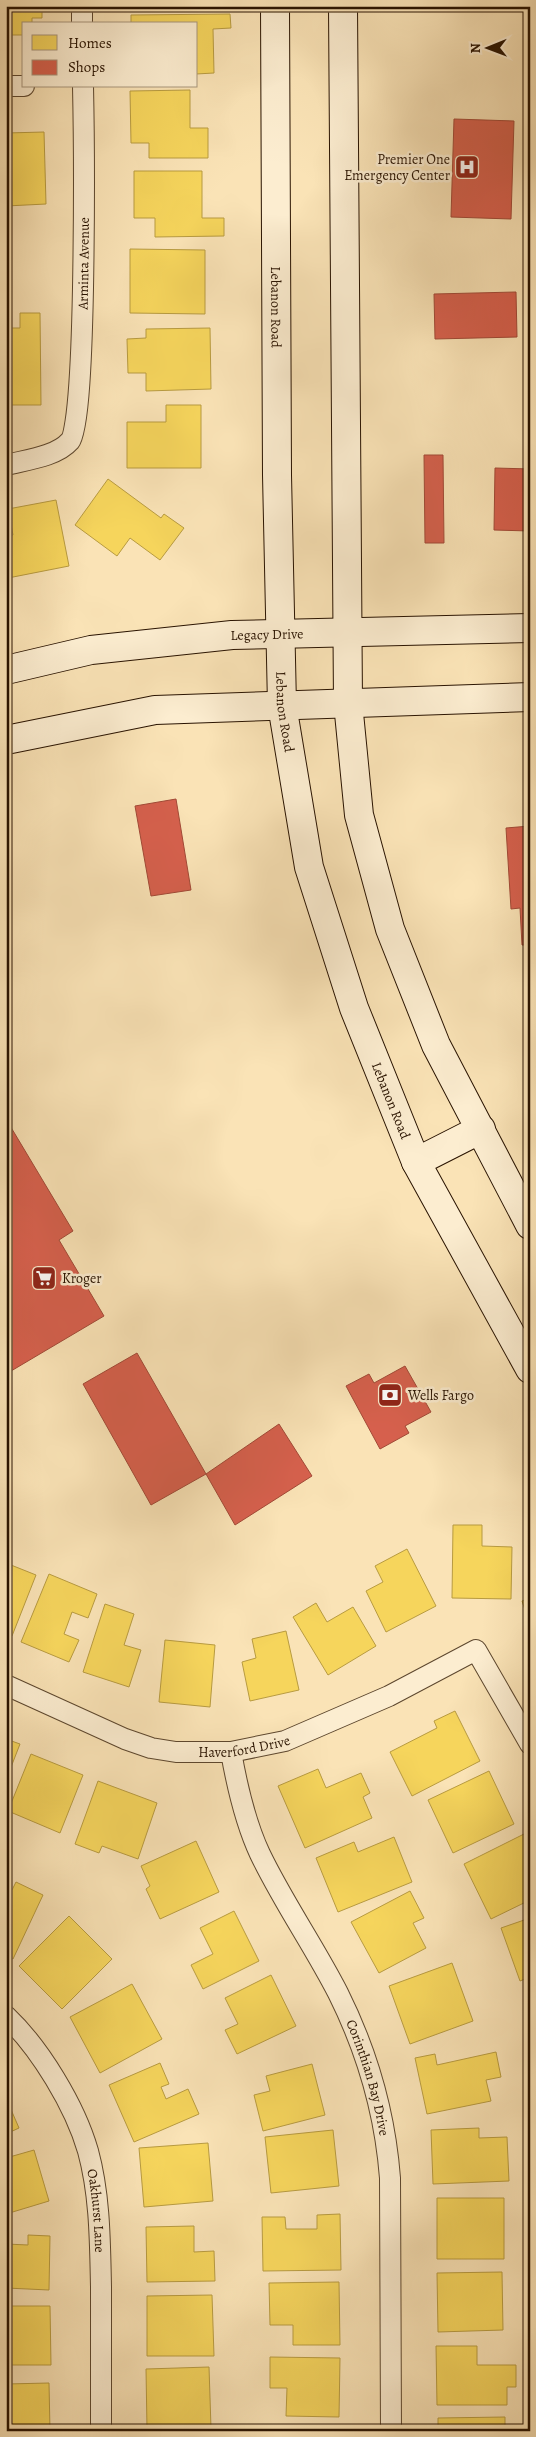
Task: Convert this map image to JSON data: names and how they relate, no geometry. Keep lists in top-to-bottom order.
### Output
{
  "streets": {
    "main road": ["Lebanon Road", "Legacy Drive"],
    "street": [
      "Arminta Avenue",
      "Haverford Drive",
      "Corinthian Bay Drive",
      "Oakhurst Lane"
    ]
  },
  "crossings": [
    ["Lebanon Road", "Legacy Drive"],
    ["Haverford Drive", "Corinthian Bay Drive"]
  ],
  "places": {
    "hospital": ["Premier One Emergency Center"],
    "supermarket": ["Kroger"],
    "bank": ["Wells Fargo"]
  },
  "legend": ["Homes", "Shops"],
  "north": "left"
}
